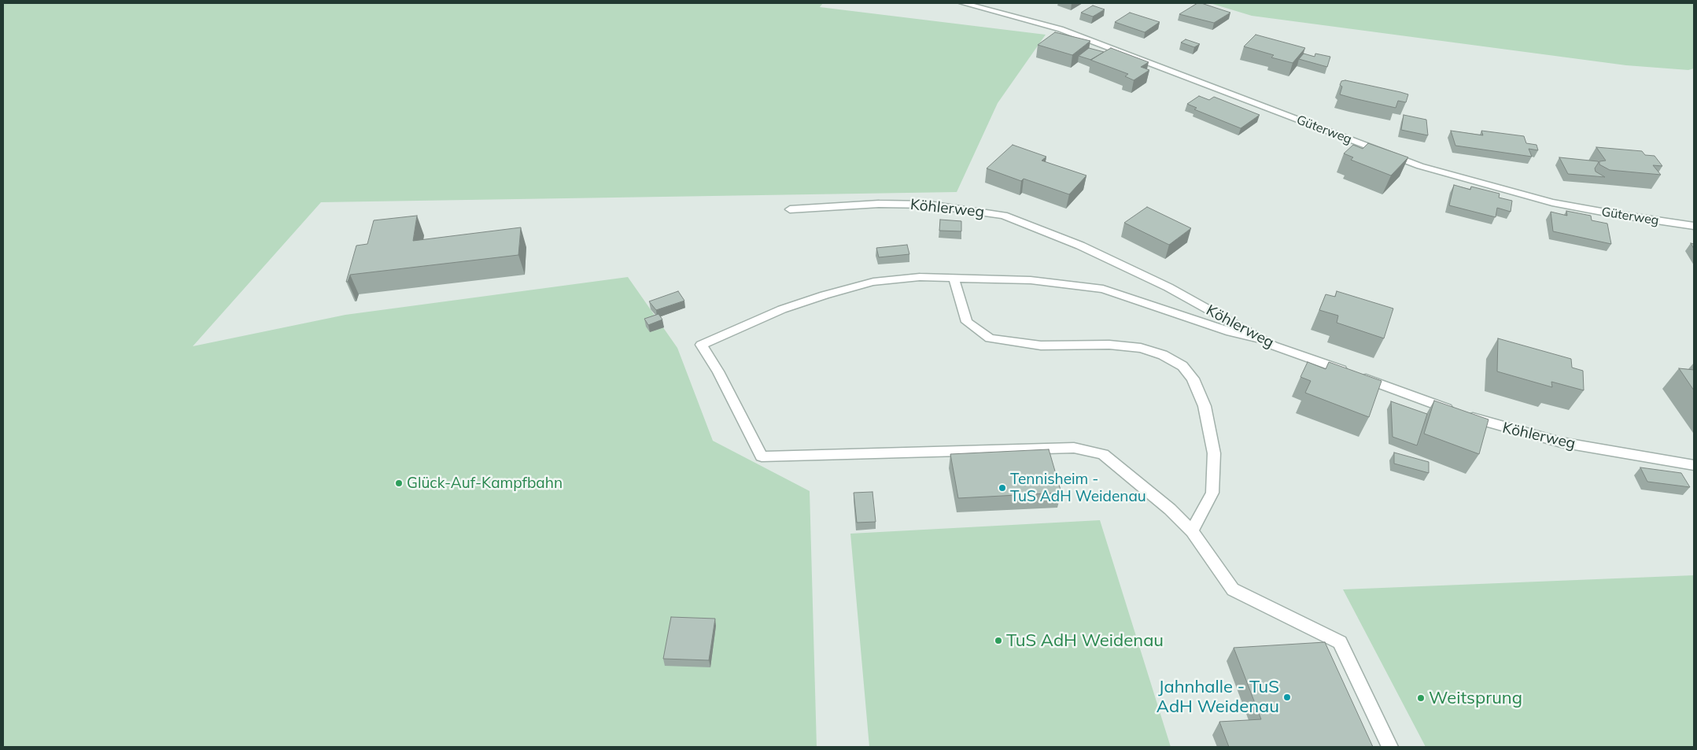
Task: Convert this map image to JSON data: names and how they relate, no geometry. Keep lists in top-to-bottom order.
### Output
{
  "streets": {
    "street": ["Güterweg", "Köhlerweg"]
  },
  "places": [
    "Glück-Auf-Kampfbahn",
    "Tennisheim - TuS AdH Weidenau",
    "TuS AdH Weidenau",
    "Jahnhalle - TuS AdH Weidenau",
    "Weitsprung"
  ]
}
